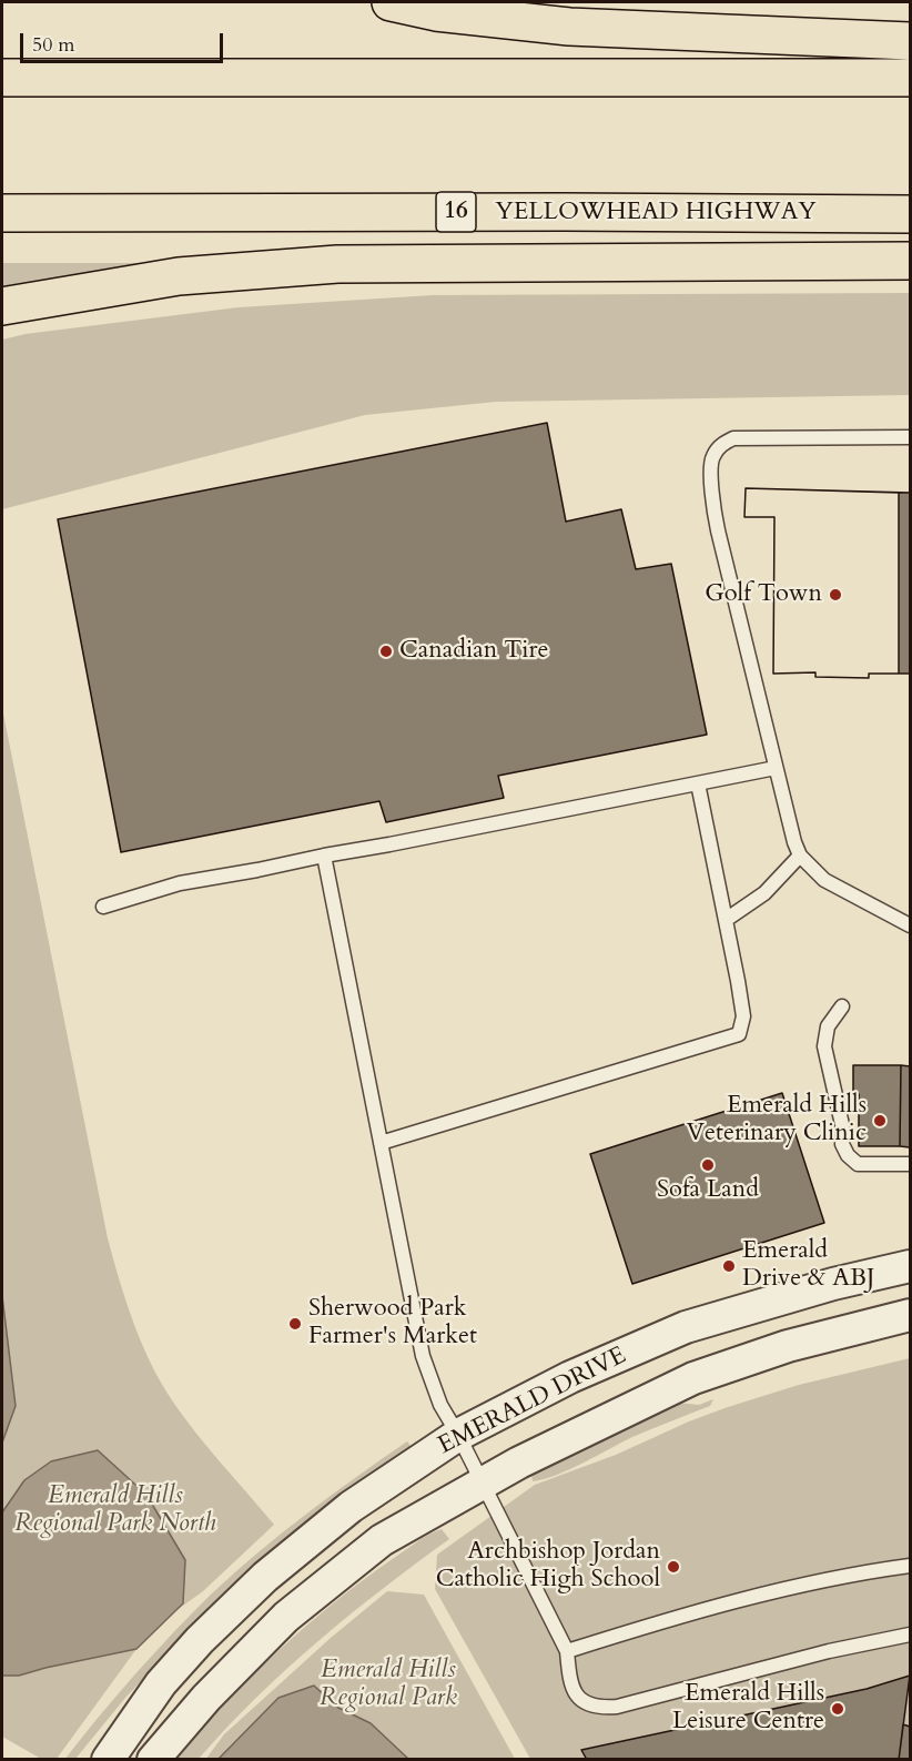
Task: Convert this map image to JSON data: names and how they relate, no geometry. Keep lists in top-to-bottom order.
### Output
{
  "streets": {
    "highway": ["16", "YELLOWHEAD HIGHWAY"],
    "street": ["EMERALD DRIVE"]
  },
  "parks": ["Emerald Hills Regional Park North", "Emerald Hills Regional Park"],
  "places": [
    "Golf Town",
    "Canadian Tire",
    "Emerald Hills Veterinary Clinic",
    "Sofa Land",
    "Emerald Drive & ABJ",
    "Sherwood Park Farmer's Market",
    "Archbishop Jordan Catholic High School",
    "Emerald Hills Leisure Centre"
  ],
  "scale_bar": "50 m"
}
